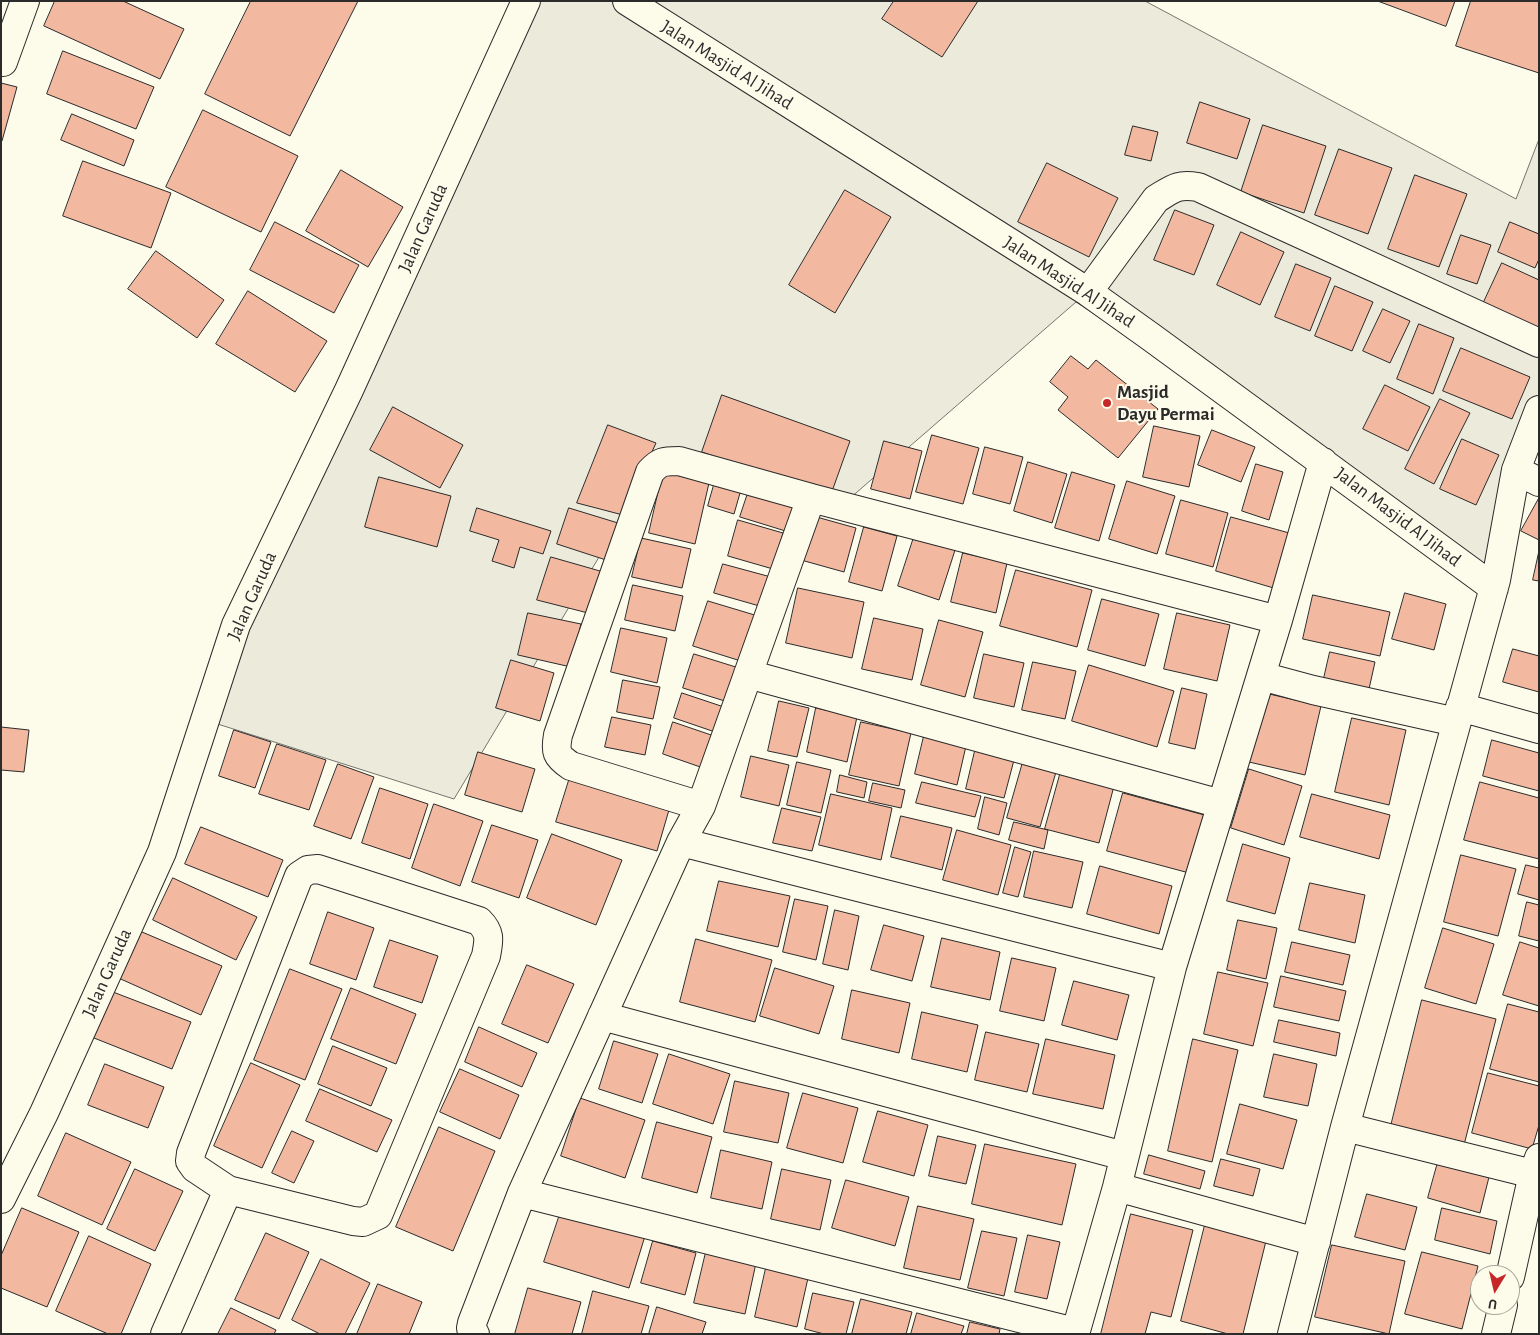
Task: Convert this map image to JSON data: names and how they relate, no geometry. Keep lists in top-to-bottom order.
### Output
{
  "streets": {
    "street": ["Jalan Masjid Al Jihad", "Jalan Garuda"]
  },
  "places": ["Masjid Dayu Permai"],
  "north": "bottom"
}
